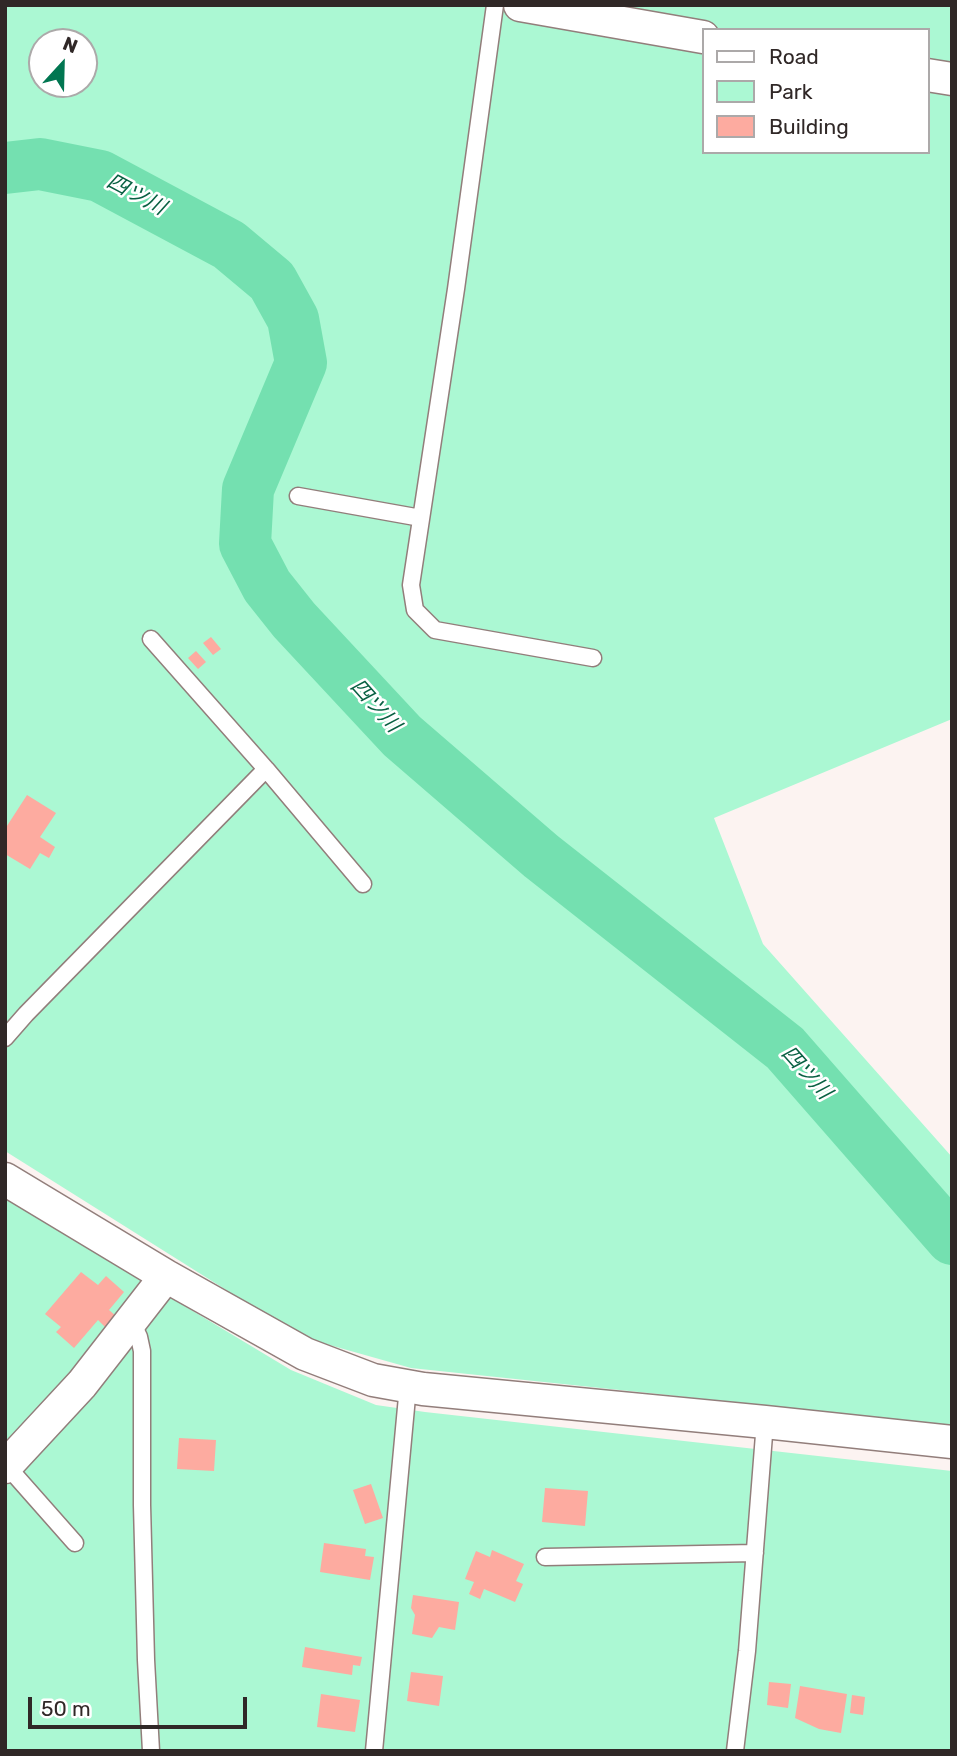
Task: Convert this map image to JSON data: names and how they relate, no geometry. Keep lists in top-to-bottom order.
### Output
{
  "water": ["四ツ川"],
  "legend": ["Road", "Park", "Building"],
  "scale_bar": "50 m",
  "north": "top"
}
